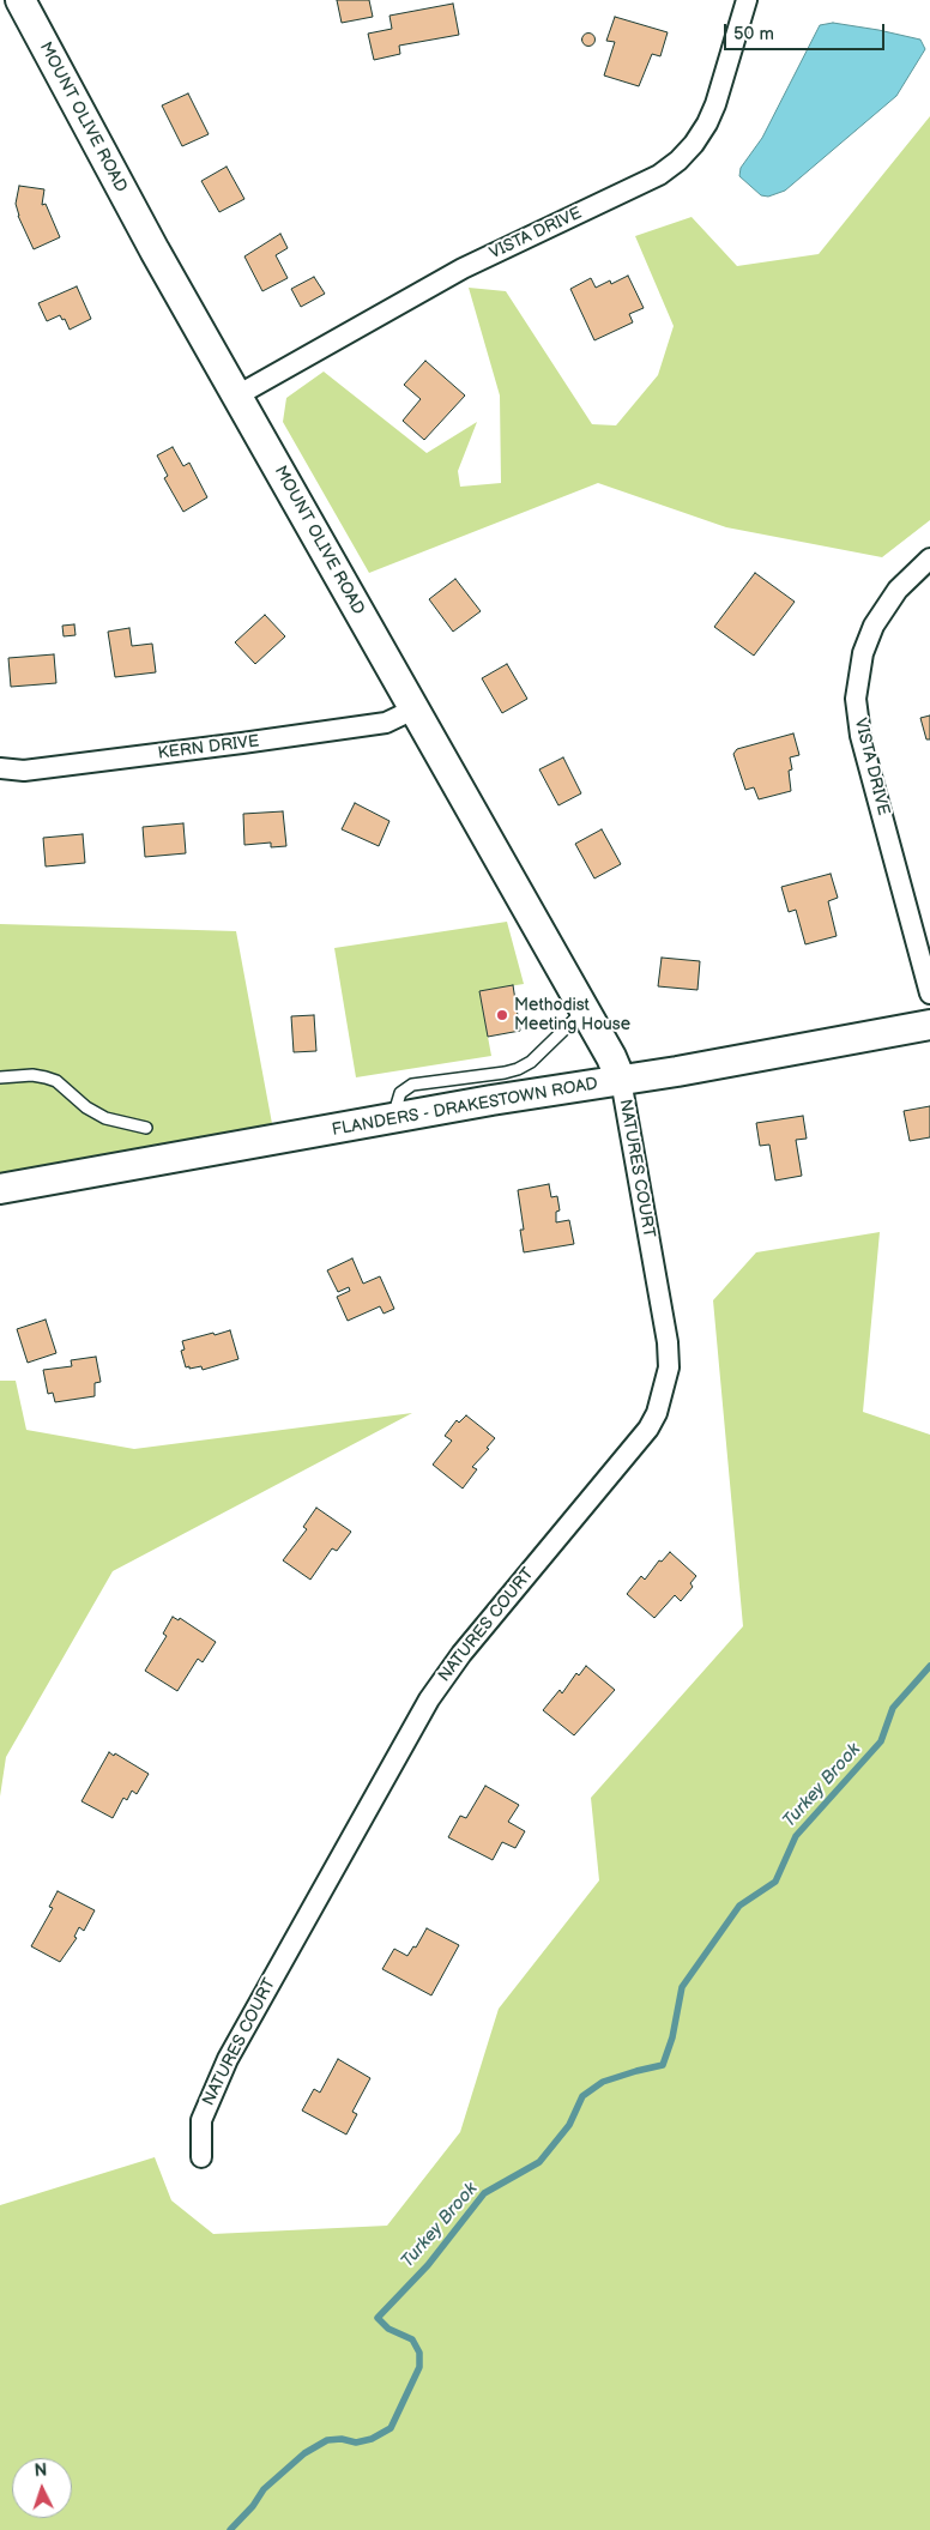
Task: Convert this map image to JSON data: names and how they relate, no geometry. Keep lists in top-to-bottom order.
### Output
{
  "streets": {
    "street": [
      "MOUNT OLIVE ROAD",
      "VISTA DRIVE",
      "KERN DRIVE",
      "FLANDERS - DRAKESTOWN ROAD",
      "NATURES COURT"
    ]
  },
  "crossings": [
    ["MOUNT OLIVE ROAD", "VISTA DRIVE"],
    ["MOUNT OLIVE ROAD", "KERN DRIVE"],
    ["MOUNT OLIVE ROAD", "FLANDERS - DRAKESTOWN ROAD"],
    ["MOUNT OLIVE ROAD", "NATURES COURT"],
    ["FLANDERS - DRAKESTOWN ROAD", "NATURES COURT"]
  ],
  "water": ["Turkey Brook"],
  "places": ["Methodist Meeting House"],
  "scale_bar": "50 m",
  "north": "top"
}
